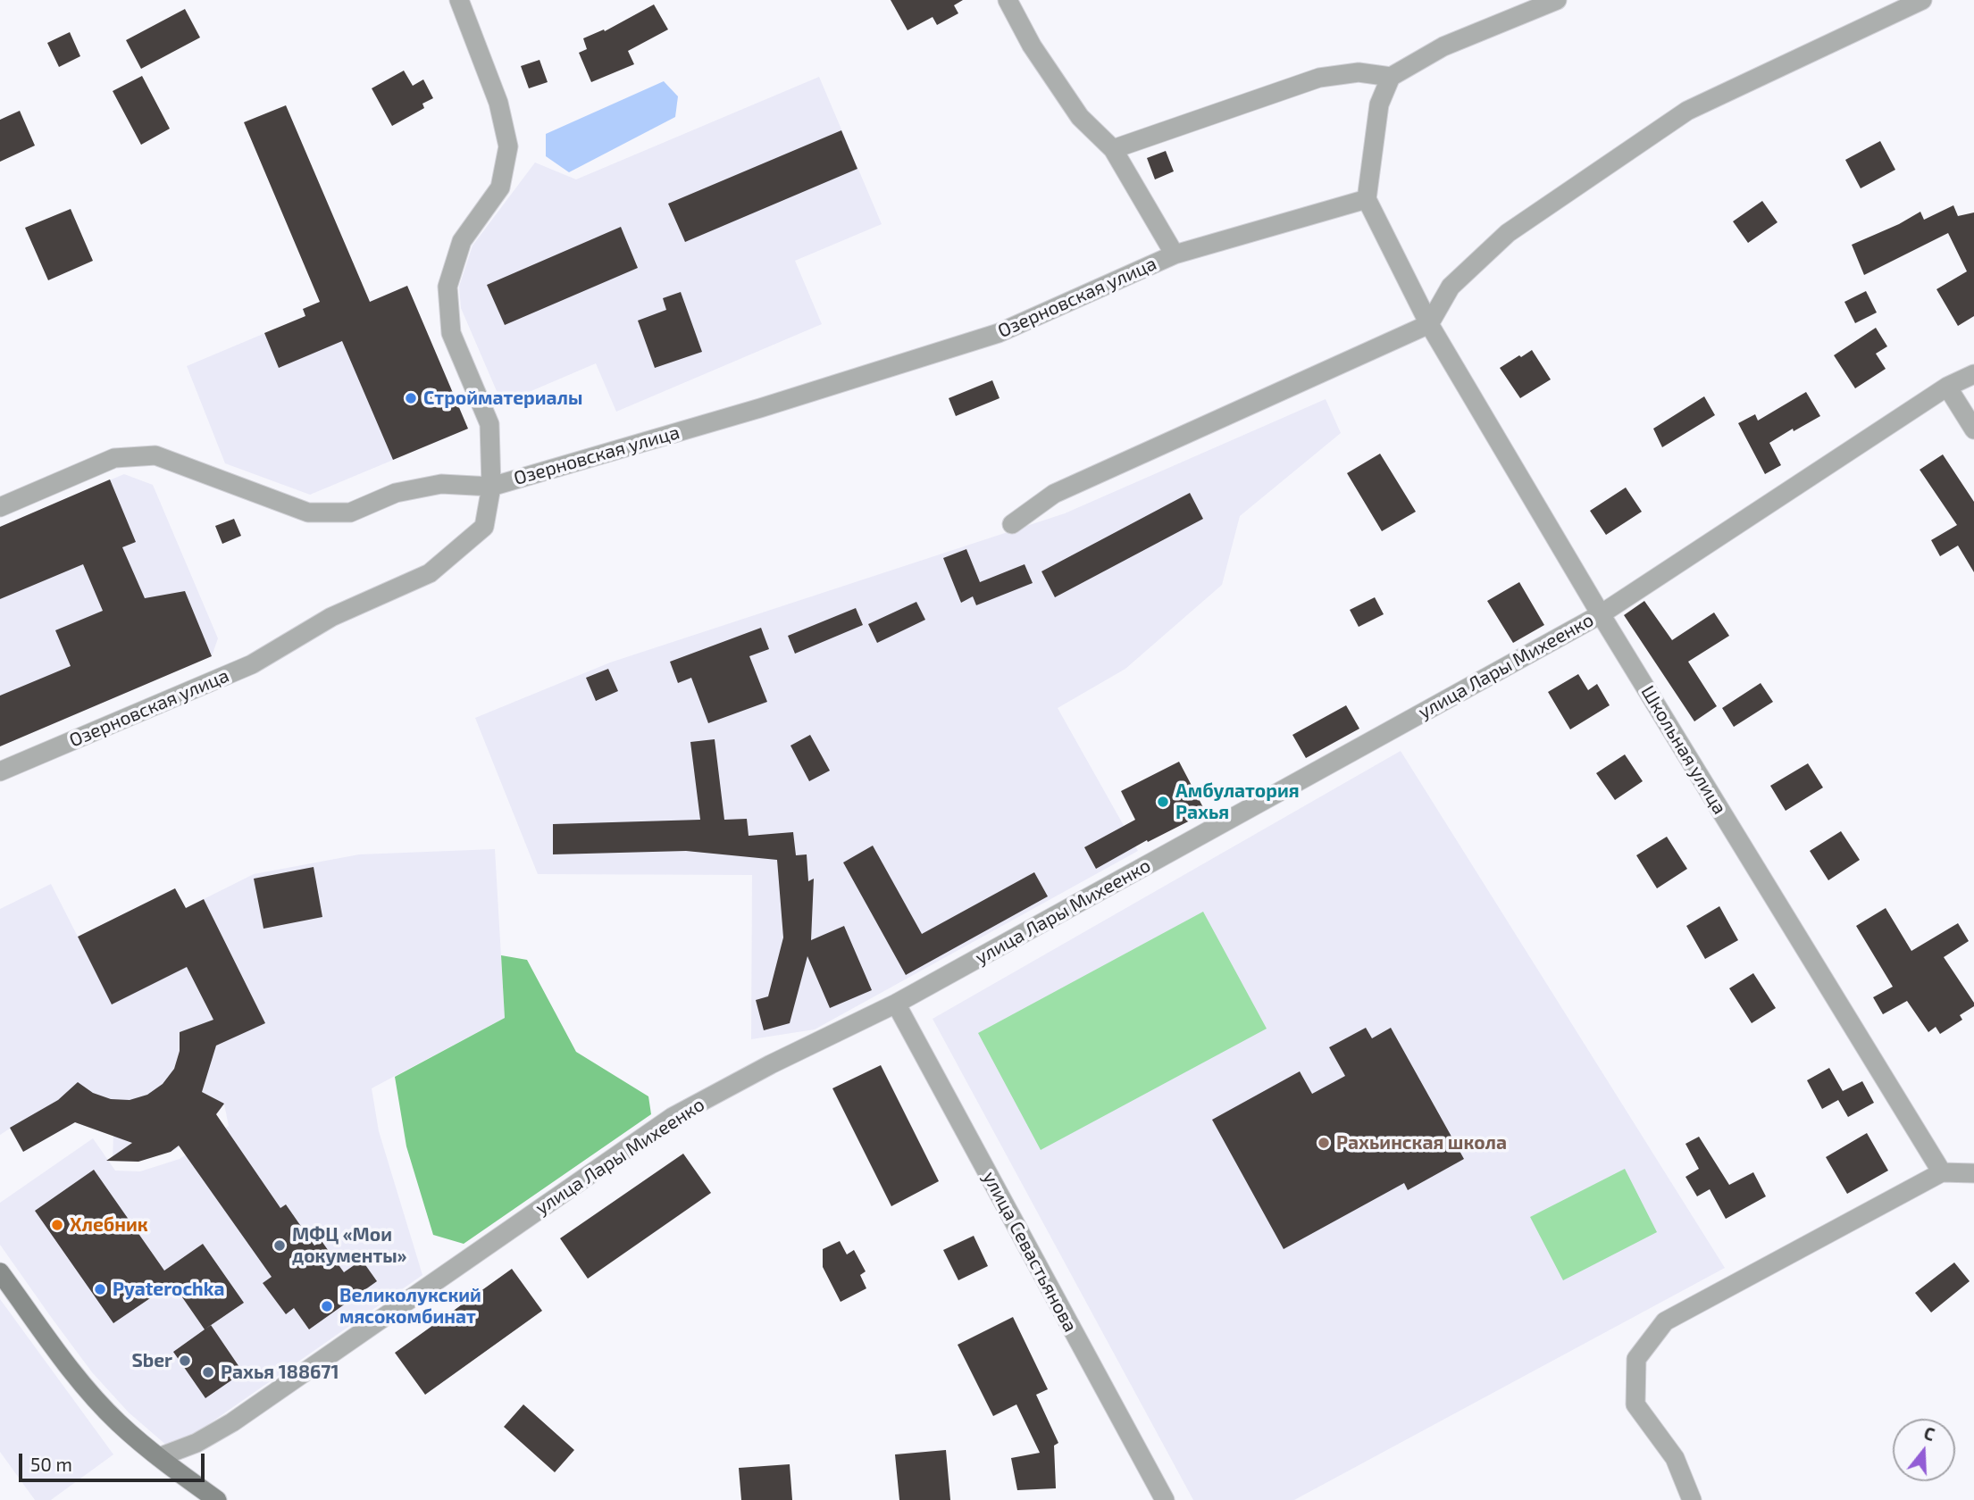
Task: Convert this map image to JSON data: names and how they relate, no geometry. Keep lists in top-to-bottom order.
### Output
{
  "streets": {
    "street": [
      "Озерновская улица",
      "улица Лары Михеенко",
      "Школьная улица",
      "улица Севастьянова"
    ]
  },
  "crossings": [
    ["Озерновская улица", "Школьная улица"],
    ["улица Лары Михеенко", "Школьная улица"],
    ["улица Лары Михеенко", "улица Севастьянова"]
  ],
  "places": [
    "Стройматериалы",
    "Амбулатория Рахья",
    "Рахьинская школа",
    "Хлебник",
    "МФЦ «Мои документы»",
    "Pyaterochka",
    "Великолукский мясокомбинат",
    "Sber",
    "Рахья 188671"
  ],
  "scale_bar": "50 m",
  "north": "top"
}
